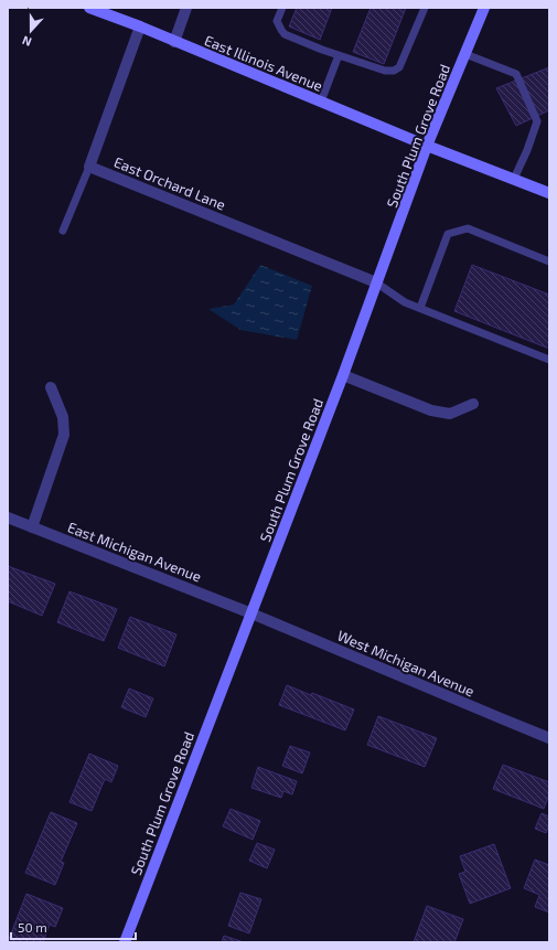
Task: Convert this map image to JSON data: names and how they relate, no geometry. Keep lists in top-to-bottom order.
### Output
{
  "streets": {
    "main road": ["East Illinois Avenue", "South Plum Grove Road"],
    "street": ["East Orchard Lane", "East Michigan Avenue", "West Michigan Avenue"]
  },
  "crossings": [
    ["East Illinois Avenue", "South Plum Grove Road"],
    ["South Plum Grove Road", "East Orchard Lane"],
    ["South Plum Grove Road", "East Michigan Avenue"],
    ["South Plum Grove Road", "West Michigan Avenue"],
    ["East Michigan Avenue", "West Michigan Avenue"]
  ],
  "scale_bar": "50 m",
  "north": "bottom"
}
